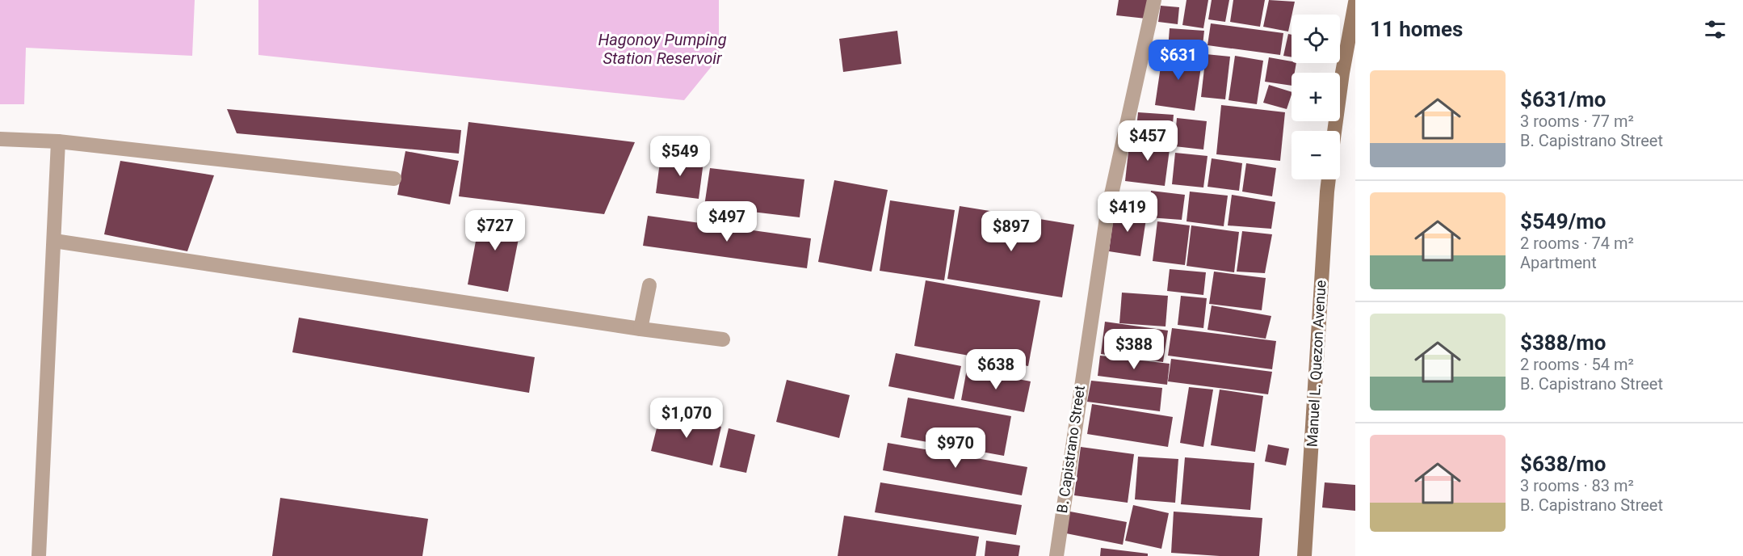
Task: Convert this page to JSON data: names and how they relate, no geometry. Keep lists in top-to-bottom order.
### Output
{
  "streets": {
    "main road": ["Manuel L. Quezon Avenue"],
    "street": ["B. Capistrano Street"]
  },
  "water": ["Hagonoy Pumping Station Reservoir"],
  "page": {
    "heading": "11 homes",
    "map_buttons": ["+", "−"],
    "price": [
      "$631",
      "$457",
      "$549",
      "$419",
      "$497",
      "$727",
      "$897",
      "$388",
      "$638",
      "$1,070",
      "$970"
    ],
    "list": [
      {
        "name": "$631/mo",
        "note": "3 rooms · 77 m² · B. Capistrano Street"
      },
      {
        "name": "$549/mo",
        "note": "2 rooms · 74 m² · Apartment"
      },
      {
        "name": "$388/mo",
        "note": "2 rooms · 54 m² · B. Capistrano Street"
      },
      {
        "name": "$638/mo",
        "note": "3 rooms · 83 m² · B. Capistrano Street"
      }
    ]
  }
}
